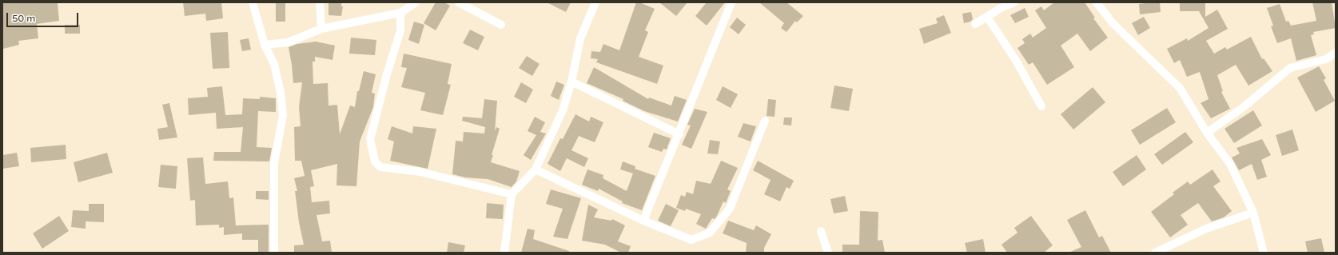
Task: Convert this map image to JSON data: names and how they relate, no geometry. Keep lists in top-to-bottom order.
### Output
{
  "scale_bar": "50 m"
}
